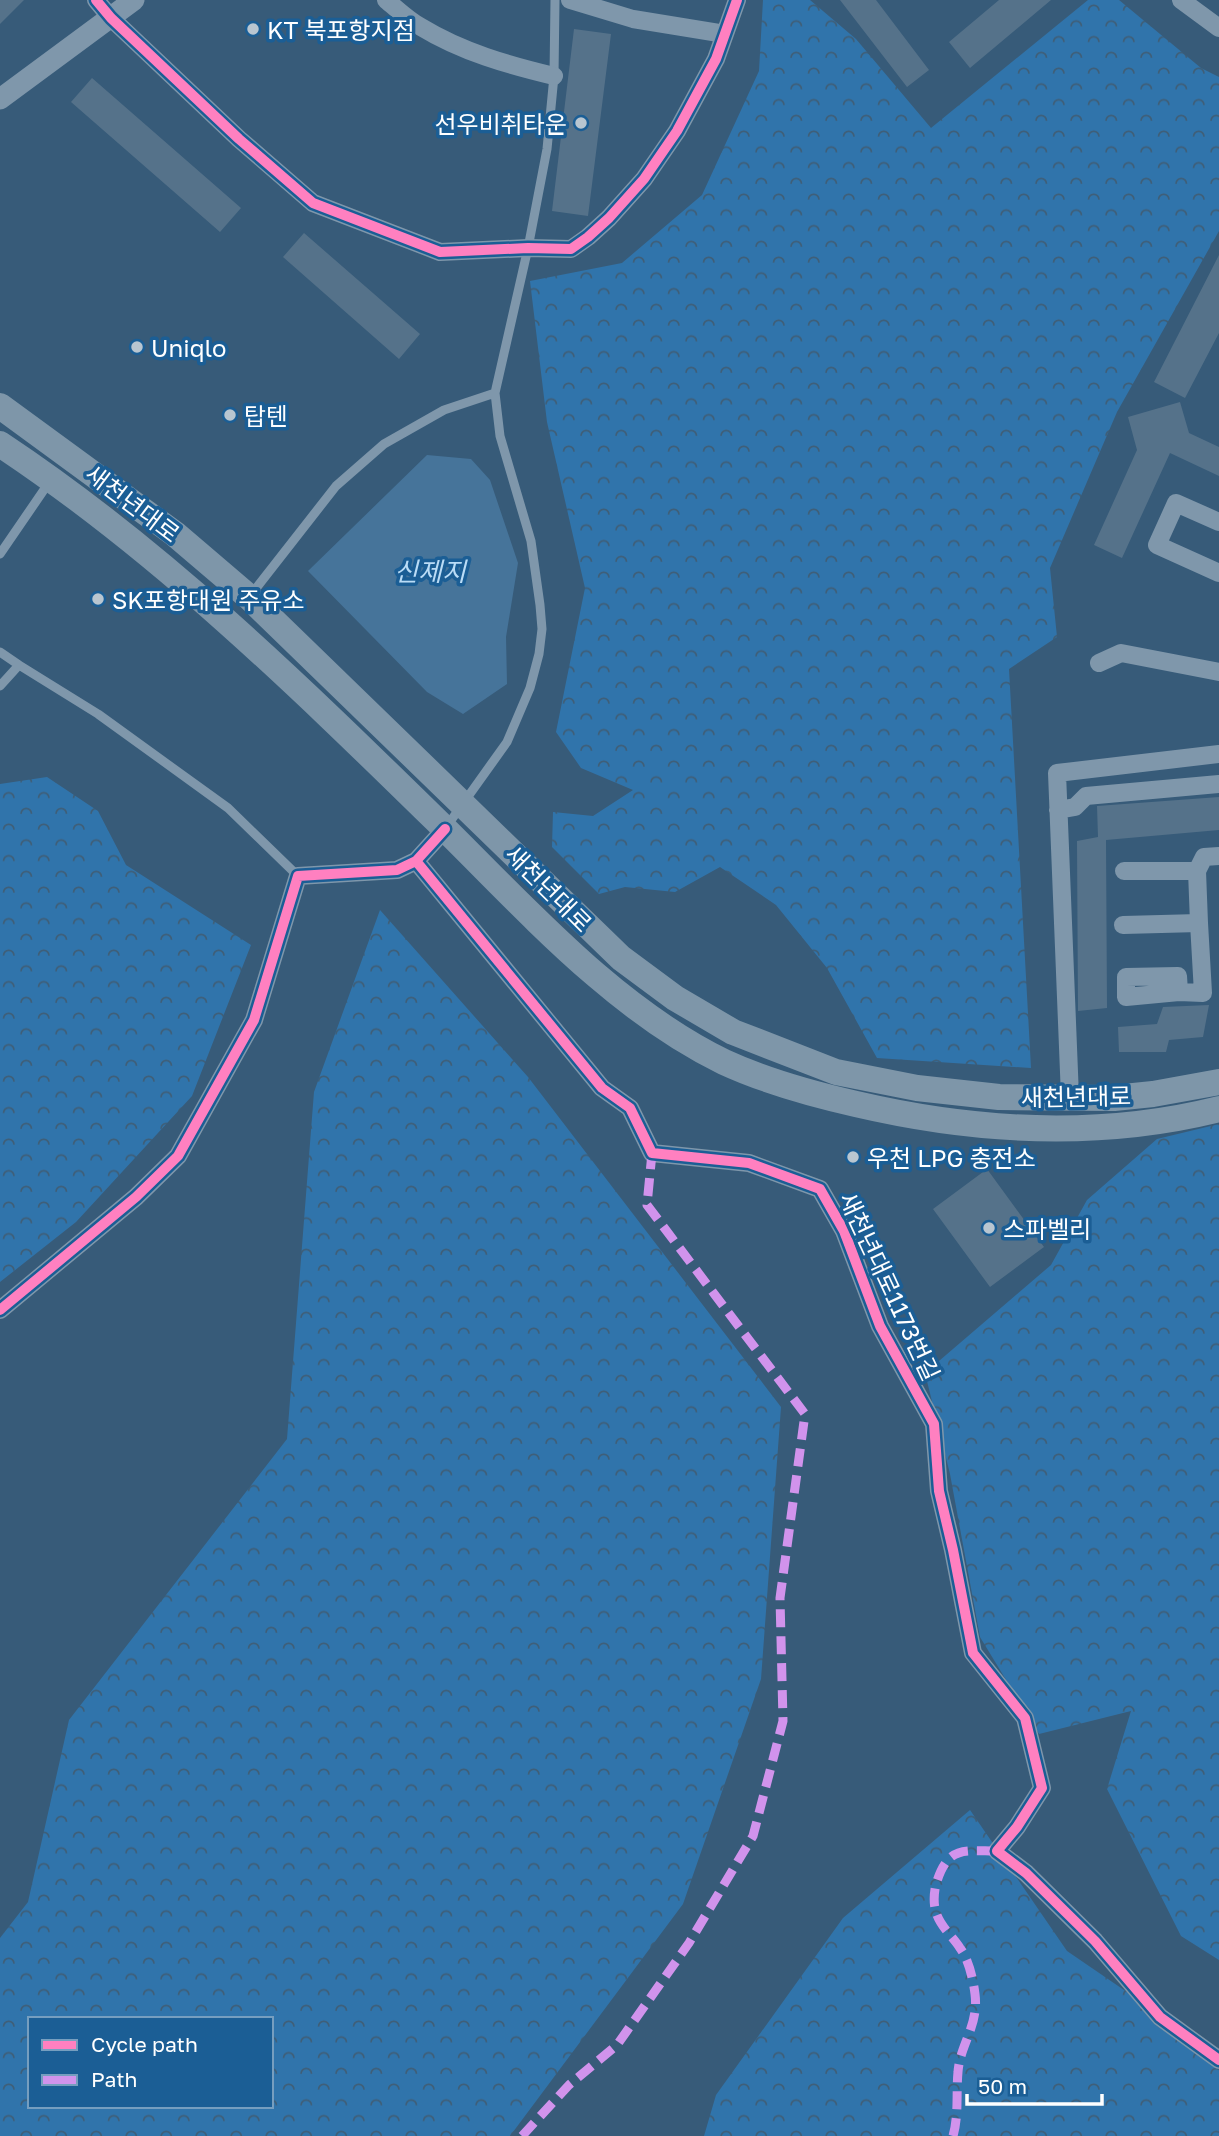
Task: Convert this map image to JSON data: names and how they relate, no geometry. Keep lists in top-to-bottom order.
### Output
{
  "streets": {
    "main road": ["새천년대로"],
    "street": ["새천년대로1173번길"]
  },
  "water": ["신제지"],
  "places": [
    "KT 북포항지점",
    "선우비취타운",
    "Uniqlo",
    "탑텐",
    "SK포항대원 주유소",
    "우천 LPG 충전소",
    "스파벨리"
  ],
  "legend": ["Cycle path", "Path"],
  "scale_bar": "50 m"
}
